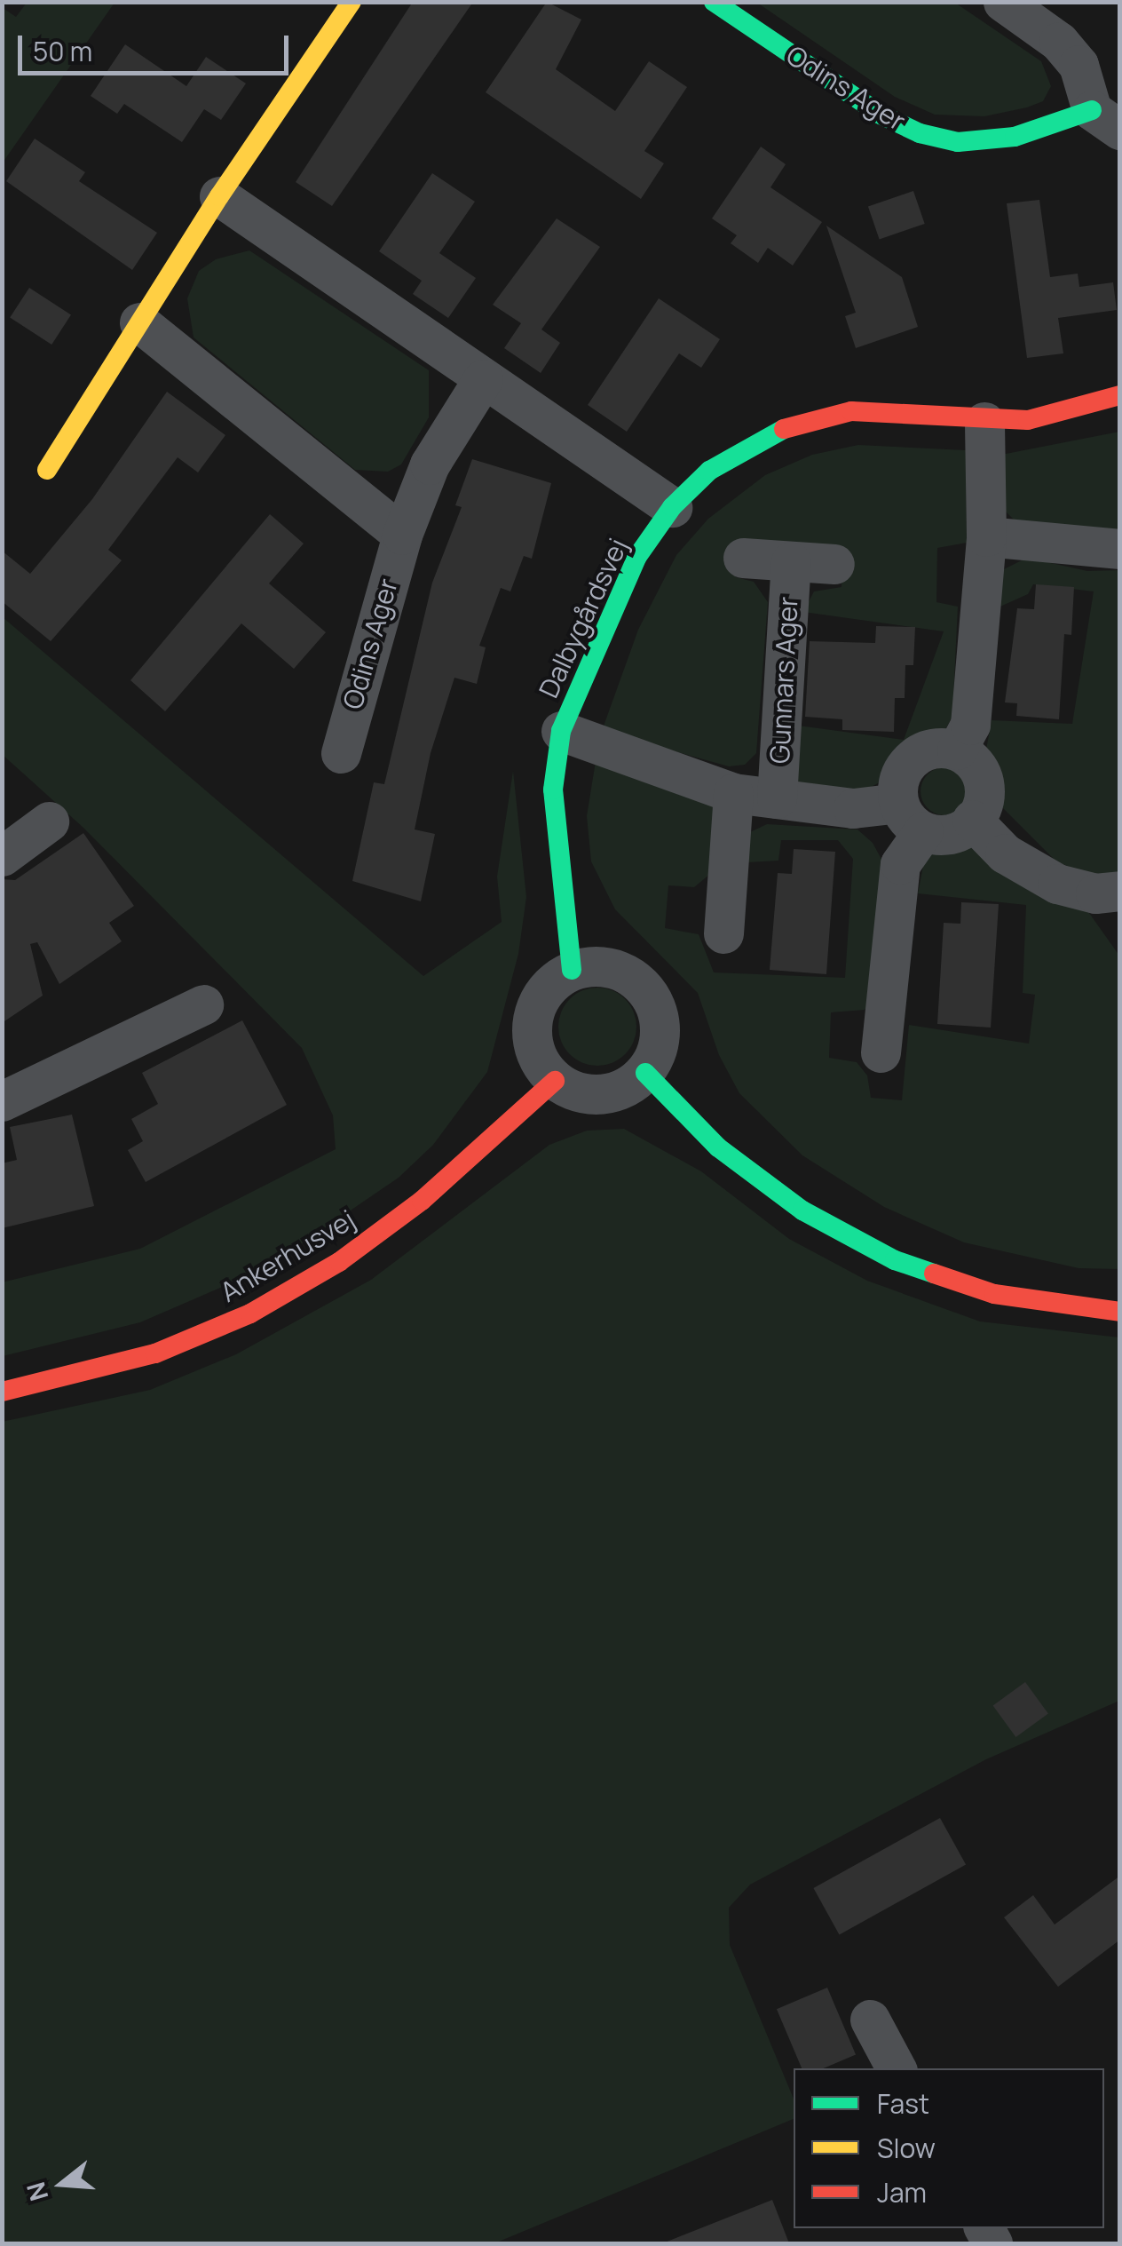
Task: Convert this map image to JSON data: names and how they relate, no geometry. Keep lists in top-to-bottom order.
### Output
{
  "streets": {
    "street": [
      "Odins Ager",
      "Dalbygårdsvej",
      "Gunnars Ager",
      "Ankerhusvej"
    ]
  },
  "crossings": [
    ["Dalbygårdsvej", "Gunnars Ager"],
    ["Dalbygårdsvej", "Ankerhusvej"]
  ],
  "legend": ["Fast", "Slow", "Jam"],
  "scale_bar": "50 m",
  "north": "left"
}
